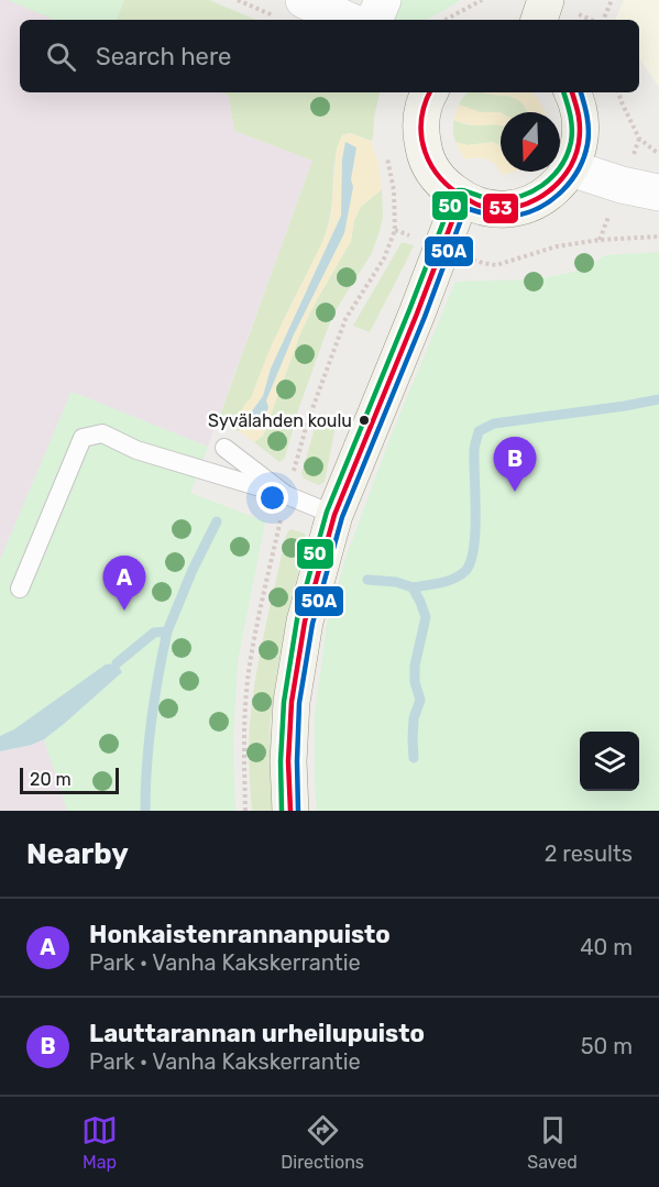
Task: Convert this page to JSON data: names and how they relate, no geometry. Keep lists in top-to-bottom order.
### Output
{
  "places": ["Syvälahden koulu"],
  "lines": ["transit line 53", "transit line 50A", "transit line 50"],
  "scale_bar": "20 m",
  "north": "bottom",
  "page": {
    "search": "Search here",
    "pins": ["B", "A"],
    "scale": "20 m",
    "heading": ["Nearby", "2 results"],
    "list": [
      {
        "mark": "A",
        "name": "Honkaistenrannanpuisto",
        "note": "Park · Vanha Kakskerrantie",
        "value": "40 m"
      },
      {
        "mark": "B",
        "name": "Lauttarannan urheilupuisto",
        "note": "Park · Vanha Kakskerrantie",
        "value": "50 m"
      }
    ],
    "nav": ["Map", "Directions", "Saved"]
  }
}
